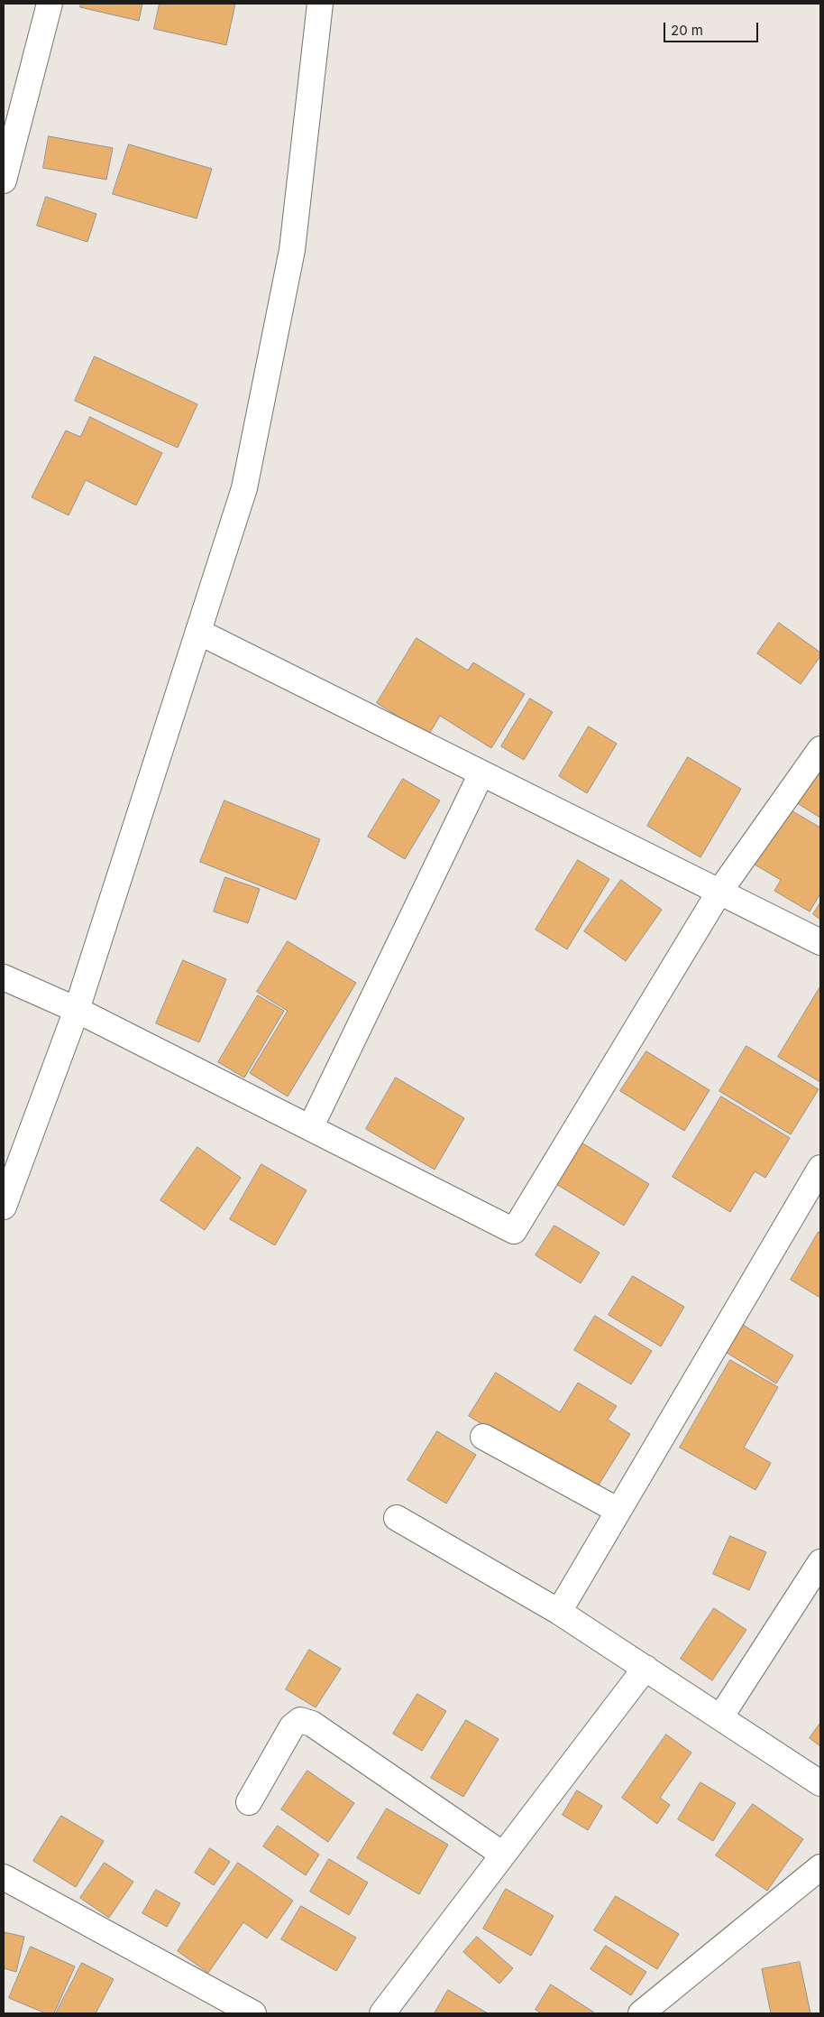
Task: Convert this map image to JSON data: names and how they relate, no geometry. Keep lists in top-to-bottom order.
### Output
{
  "scale_bar": "20 m"
}
